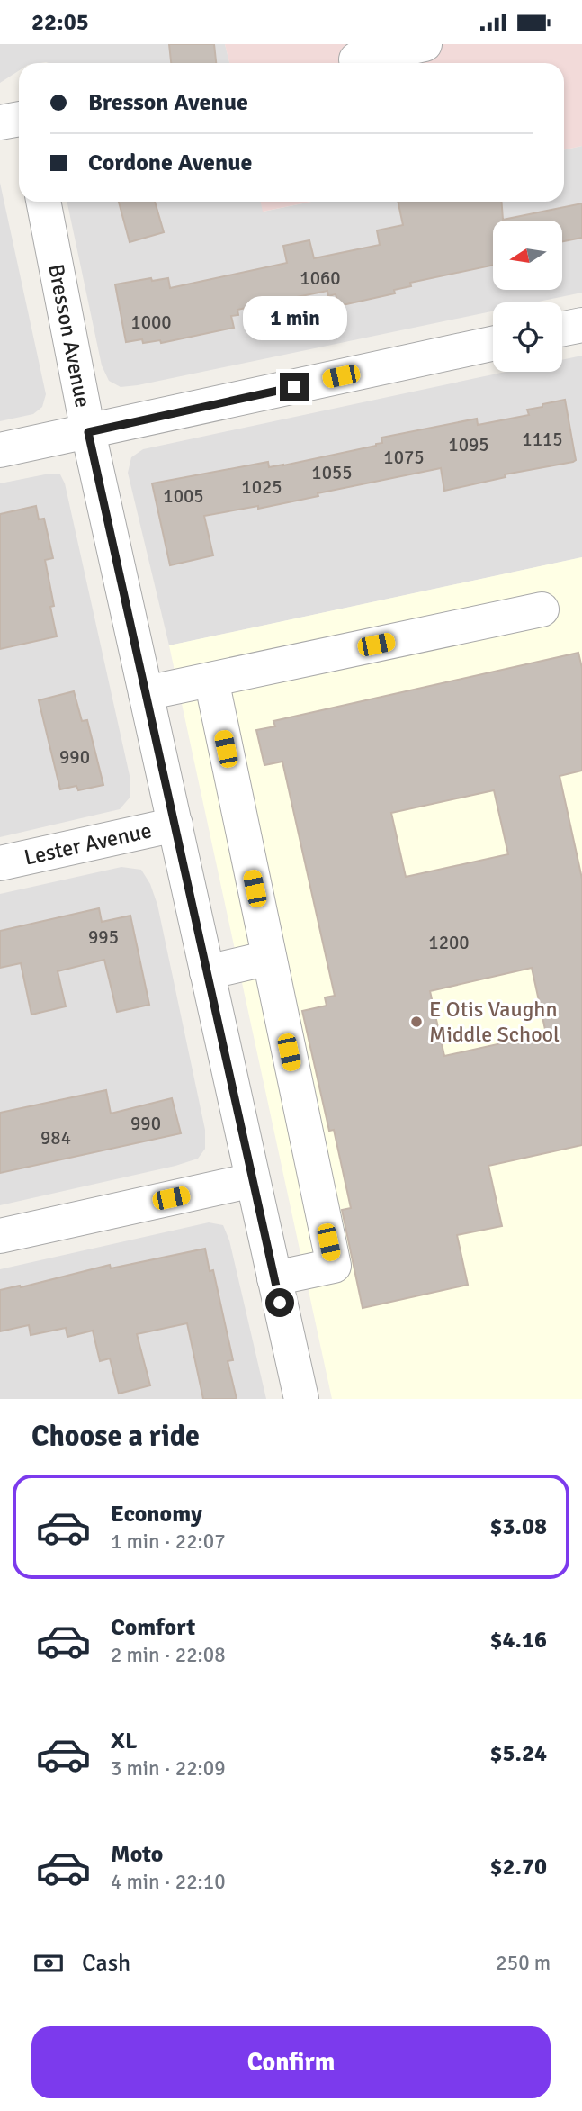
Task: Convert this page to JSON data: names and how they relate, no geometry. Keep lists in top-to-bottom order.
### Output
{
  "streets": {
    "street": ["Bresson Avenue", "Lester Avenue"]
  },
  "crossings": [
    ["Bresson Avenue", "Lester Avenue"]
  ],
  "places": ["E Otis Vaughn Middle School"],
  "house_numbers": [
    "1060",
    "1000",
    "1115",
    "1095",
    "1075",
    "1055",
    "1025",
    "1005",
    "990",
    "995",
    "1200",
    "990",
    "984"
  ],
  "north": "left",
  "page": {
    "status": "22:05",
    "banner": ["Bresson Avenue", "Cordone Avenue"],
    "bubble": "1 min",
    "heading": "Choose a ride",
    "list": [
      {
        "name": "Economy",
        "note": "1 min · 22:07",
        "value": "$3.08"
      },
      {
        "name": "Comfort",
        "note": "2 min · 22:08",
        "value": "$4.16"
      },
      {
        "name": "XL",
        "note": "3 min · 22:09",
        "value": "$5.24"
      },
      {
        "name": "Moto",
        "note": "4 min · 22:10",
        "value": "$2.70"
      }
    ],
    "pay": ["Cash", "250 m"],
    "buttons": "Confirm"
  }
}
